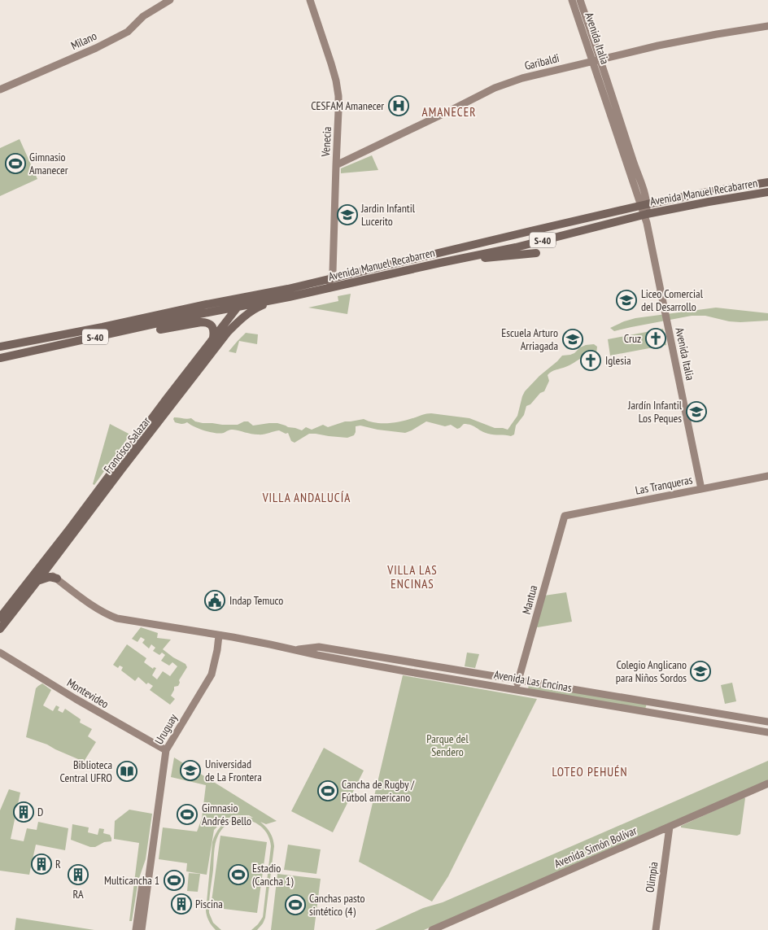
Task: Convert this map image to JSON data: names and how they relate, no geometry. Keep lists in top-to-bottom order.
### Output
{
  "streets": {
    "main road": ["Avenida Manuel Recabarren", "S-40", "Francisco Salazar"],
    "street": [
      "Avenida Italia",
      "Milano",
      "Garibaldi",
      "Venecia",
      "Las Tranqueras",
      "Mantua",
      "Avenida Las Encinas",
      "Montevideo",
      "Uruguay",
      "Avenida Simón Bolívar",
      "Olimpia"
    ]
  },
  "crossings": [
    ["Avenida Italia", "Garibaldi"],
    ["Avenida Italia", "Avenida Manuel Recabarren"],
    ["Avenida Italia", "Las Tranqueras"],
    ["Garibaldi", "Venecia"],
    ["Venecia", "Avenida Manuel Recabarren"],
    ["Avenida Manuel Recabarren", "Francisco Salazar"],
    ["Francisco Salazar", "Avenida Las Encinas"],
    ["Las Tranqueras", "Mantua"],
    ["Mantua", "Avenida Las Encinas"],
    ["Avenida Las Encinas", "Uruguay"],
    ["Montevideo", "Uruguay"],
    ["Avenida Simón Bolívar", "Olimpia"]
  ],
  "districts": [
    "AMANECER",
    "VILLA ANDALUCÍA",
    "VILLA LAS ENCINAS",
    "LOTEO PEHUÉN"
  ],
  "parks": ["Parque del Sendero"],
  "places": {
    "hospital": ["CESFAM Amanecer"],
    "sports": [
      "Gimnasio Amanecer",
      "Cancha de Rugby / Fútbol americano",
      "Gimnasio Andrés Bello",
      "Estadio (Cancha 1)",
      "Multicancha 1",
      "Canchas pasto sintético (4)"
    ],
    "school or university": [
      "Jardin Infantil Lucerito",
      "Liceo Comercial del Desarrollo",
      "Escuela Arturo Arriagada",
      "Jardín Infantil Los Peques",
      "Colegio Anglicano para Niños Sordos",
      "Universidad de La Frontera"
    ],
    "church": ["Cruz", "Iglesia"],
    "public building": ["Indap Temuco"],
    "library": ["Biblioteca Central UFRO"],
    "building": [
      "D",
      "R",
      "RA",
      "Piscina"
    ]
  }
}
